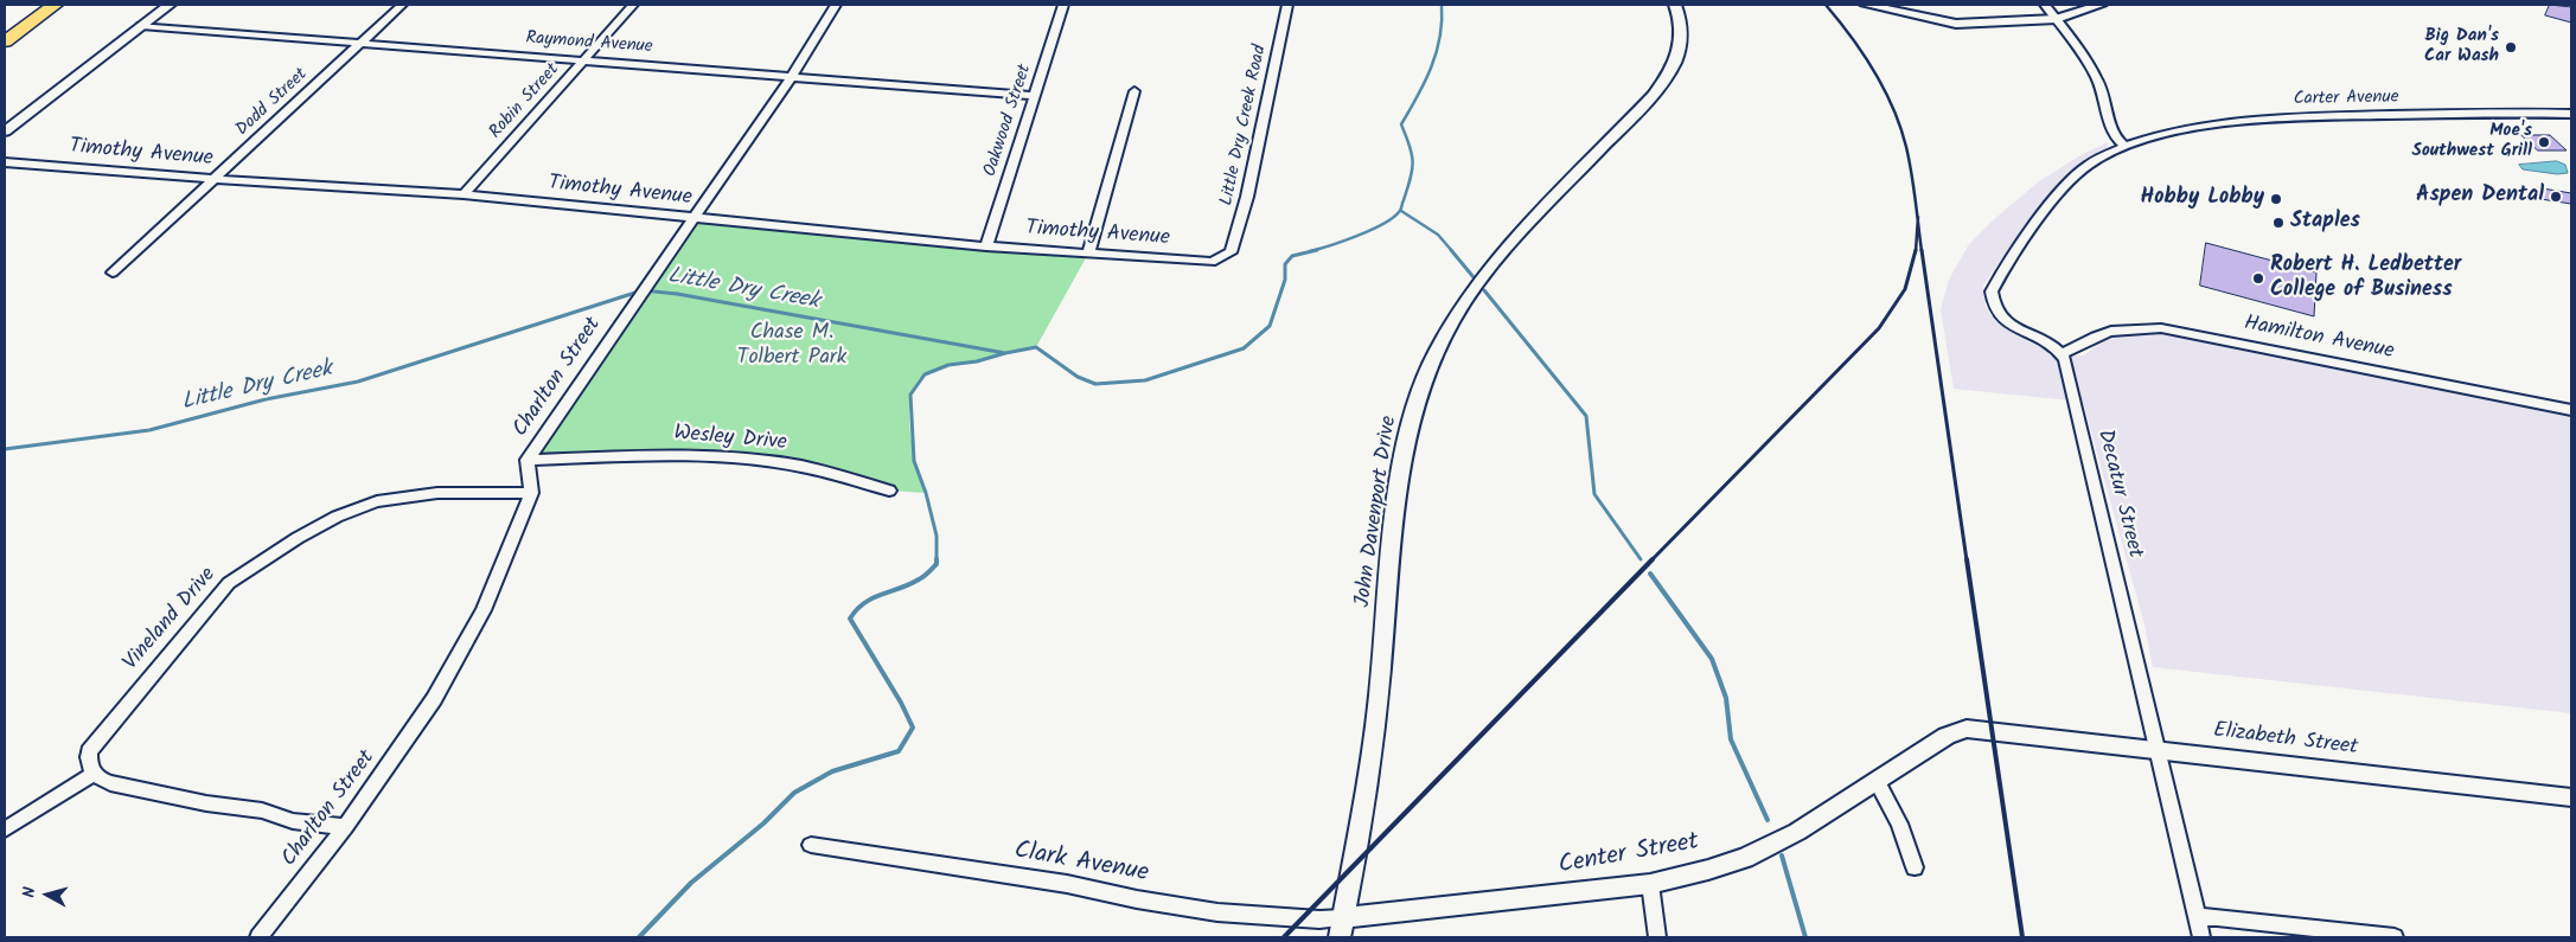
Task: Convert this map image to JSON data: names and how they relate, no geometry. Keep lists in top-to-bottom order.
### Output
{
  "streets": {
    "street": [
      "Raymond Avenue",
      "Carter Avenue",
      "Robin Street",
      "Dodd Street",
      "Oakwood Street",
      "Little Dry Creek Road",
      "Timothy Avenue",
      "Hamilton Avenue",
      "Charlton Street",
      "Wesley Drive",
      "Decatur Street",
      "John Davenport Drive",
      "Vineland Drive",
      "Elizabeth Street",
      "Center Street",
      "Clark Avenue"
    ]
  },
  "crossings": [
    ["Raymond Avenue", "Robin Street"],
    ["Raymond Avenue", "Dodd Street"],
    ["Raymond Avenue", "Oakwood Street"],
    ["Raymond Avenue", "Charlton Street"],
    ["Robin Street", "Timothy Avenue"],
    ["Dodd Street", "Timothy Avenue"],
    ["Oakwood Street", "Timothy Avenue"],
    ["Little Dry Creek Road", "Timothy Avenue"],
    ["Timothy Avenue", "Charlton Street"],
    ["Hamilton Avenue", "Decatur Street"],
    ["Charlton Street", "Wesley Drive"],
    ["Charlton Street", "Vineland Drive"],
    ["Decatur Street", "Elizabeth Street"],
    ["John Davenport Drive", "Center Street"],
    ["John Davenport Drive", "Clark Avenue"],
    ["Elizabeth Street", "Center Street"],
    ["Center Street", "Clark Avenue"]
  ],
  "water": ["Little Dry Creek"],
  "parks": ["Chase M. Tolbert Park"],
  "places": [
    "Big Dan's Car Wash",
    "Moe's Southwest Grill",
    "Aspen Dental",
    "Hobby Lobby",
    "Staples",
    "Robert H. Ledbetter College of Business"
  ],
  "north": "left"
}
